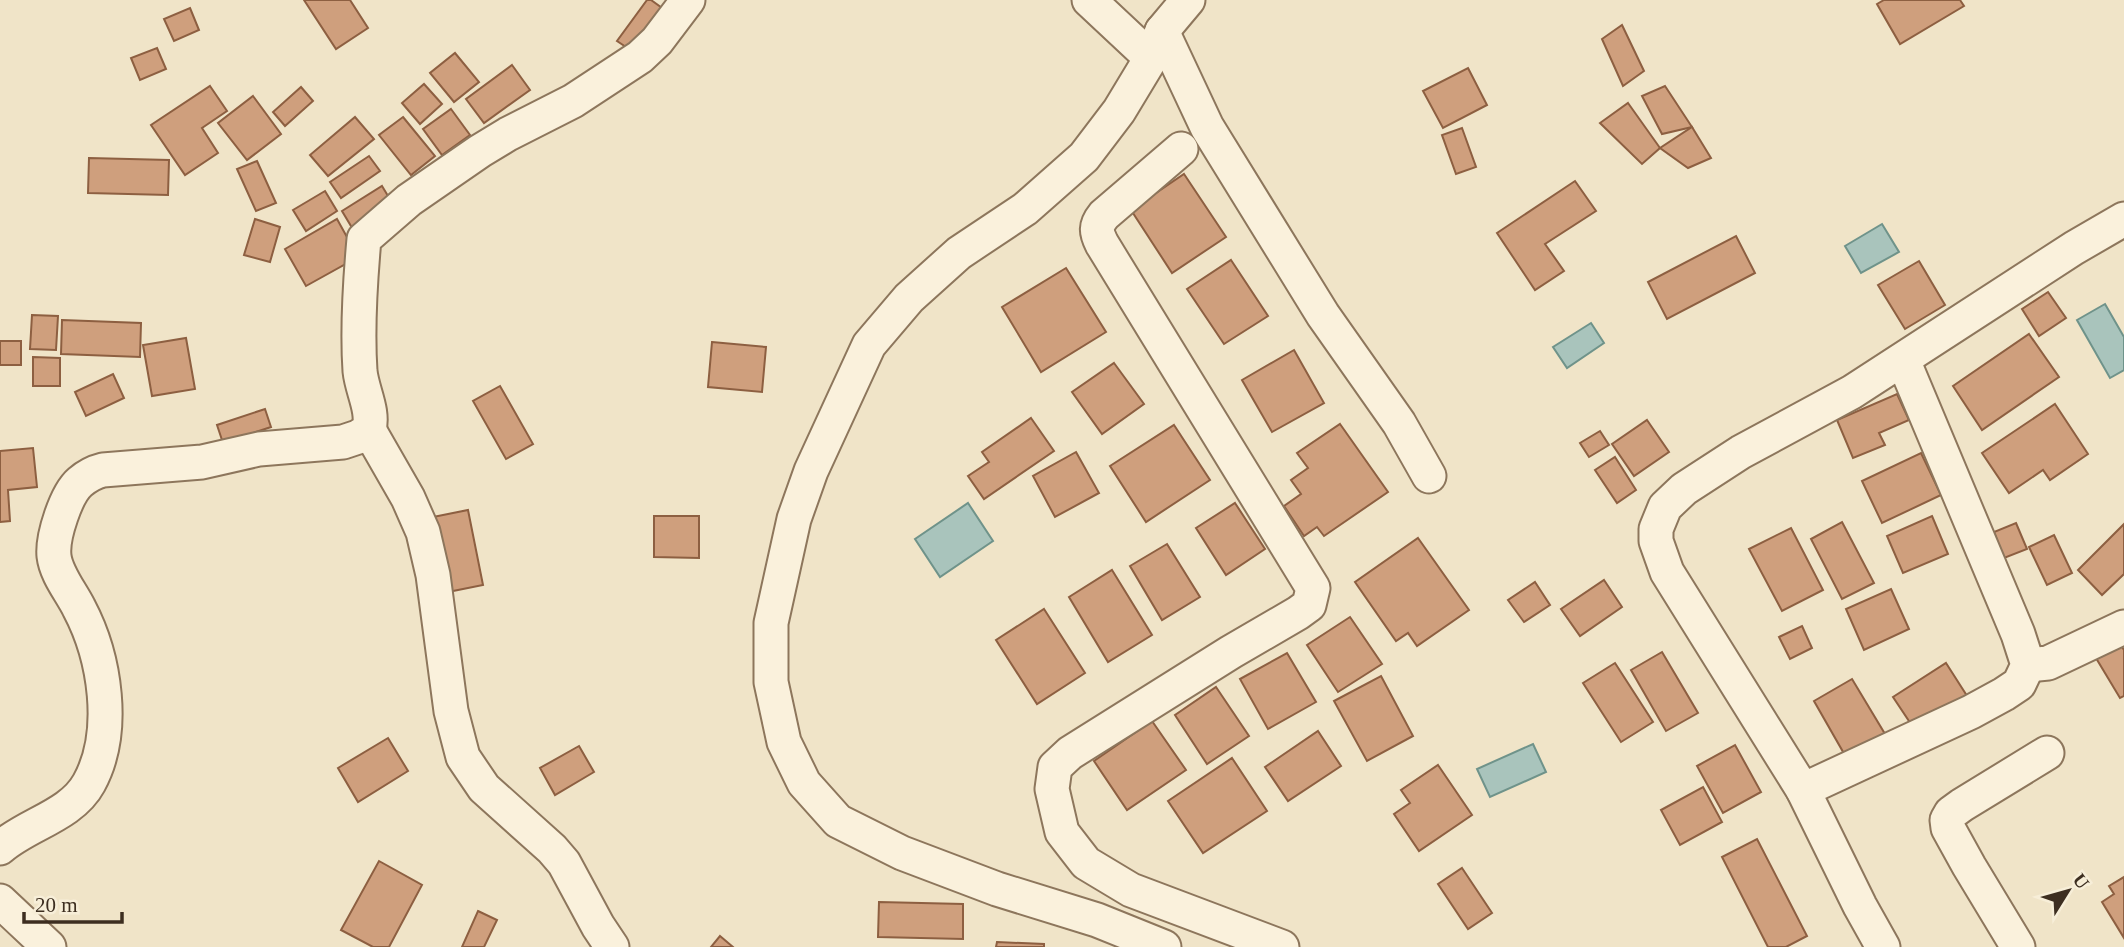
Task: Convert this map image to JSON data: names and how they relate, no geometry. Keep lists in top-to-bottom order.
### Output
{
  "scale_bar": "20 m",
  "north": "top right"
}
